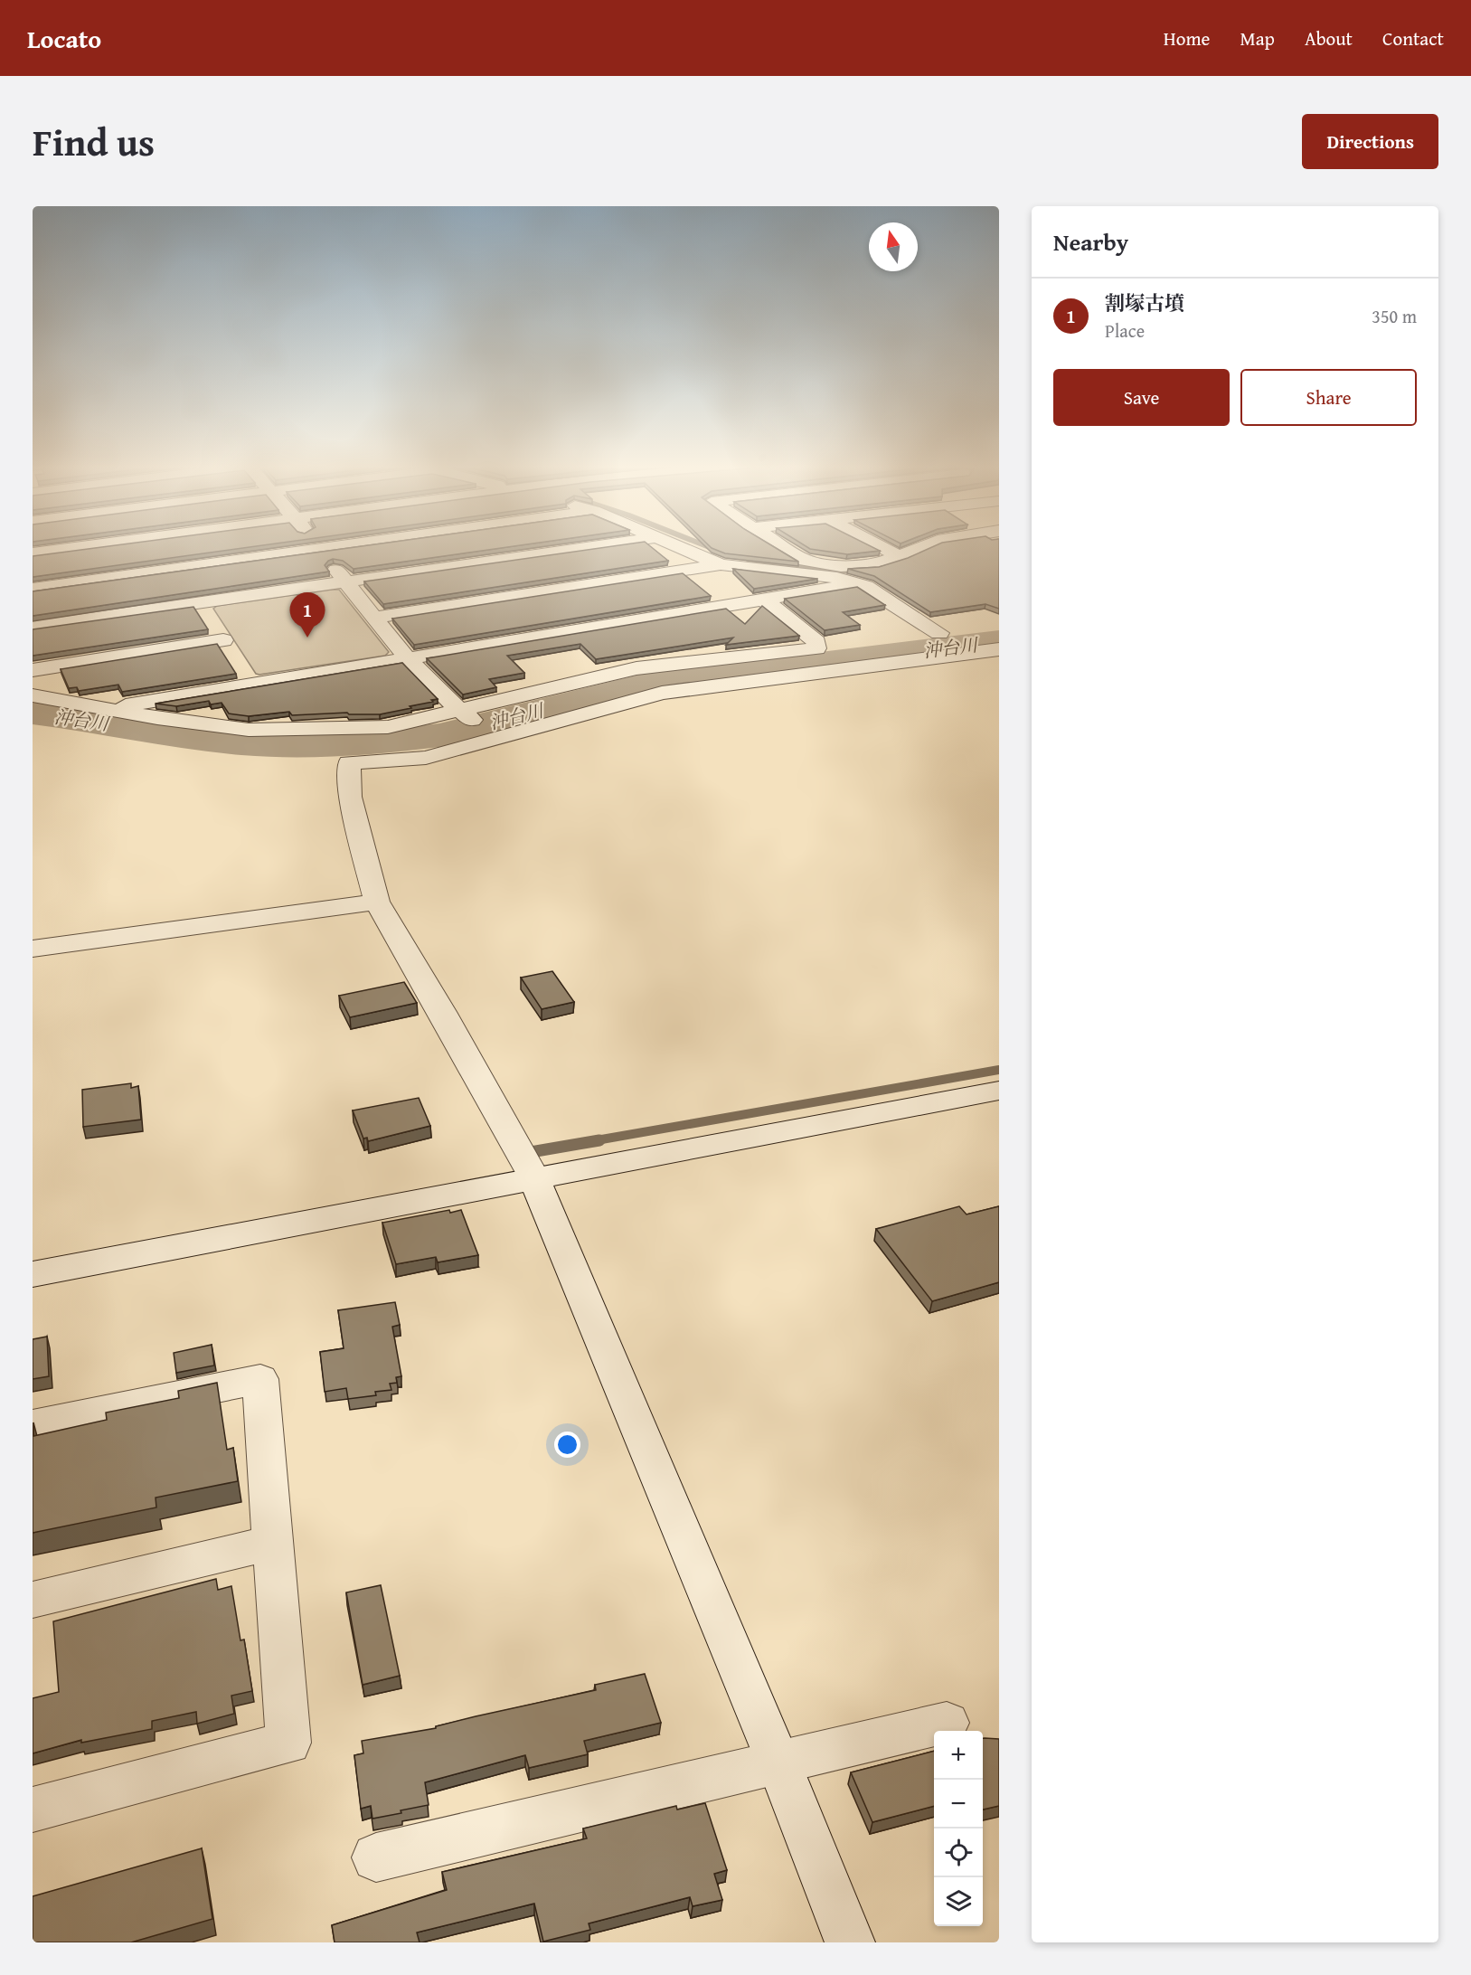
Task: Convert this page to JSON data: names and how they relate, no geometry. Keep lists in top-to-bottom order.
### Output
{
  "water": ["沖台川"],
  "north": "top",
  "page": {
    "header": "Locato",
    "nav": [
      "Home",
      "Map",
      "About",
      "Contact"
    ],
    "title": "Find us",
    "buttons": [
      "Directions",
      ["Save", "Share"]
    ],
    "heading": "Nearby",
    "list": [
      {
        "mark": "1",
        "name": "割塚古墳",
        "note": "Place",
        "value": "350 m"
      }
    ],
    "pins": "1",
    "map_buttons": ["+", "−"]
  }
}
